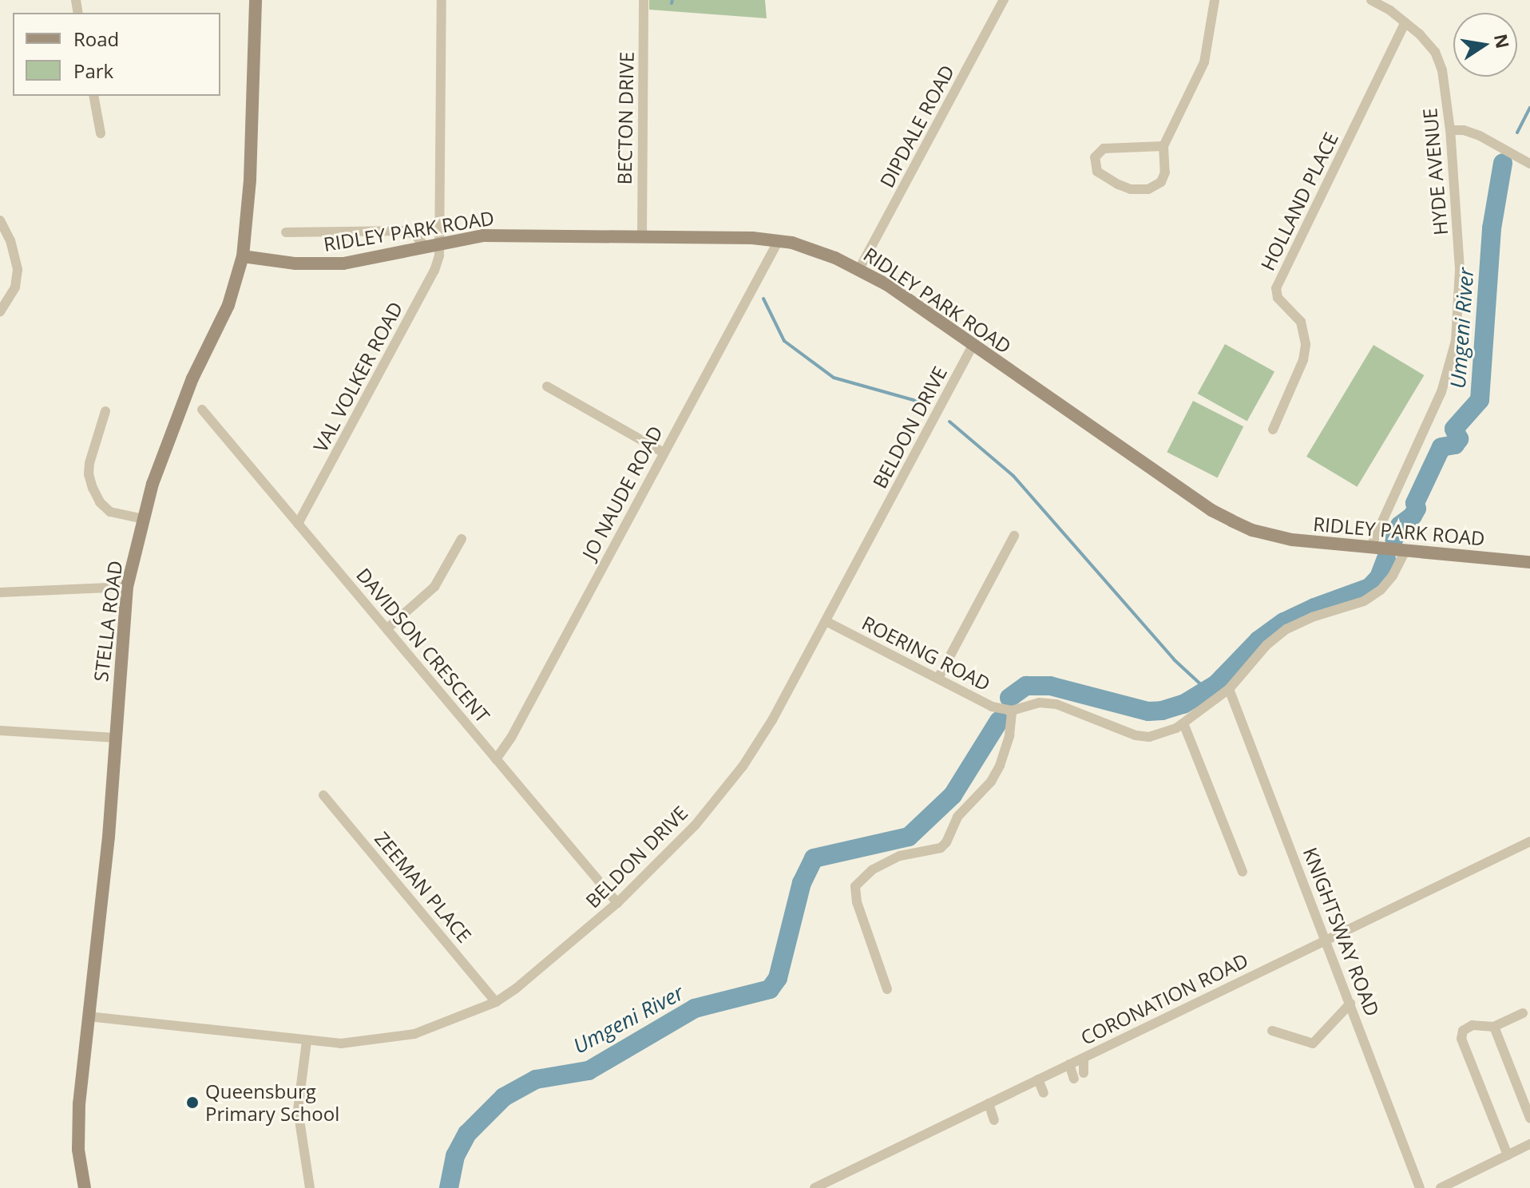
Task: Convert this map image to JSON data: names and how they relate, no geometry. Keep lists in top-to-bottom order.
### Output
{
  "streets": {
    "street": [
      "BECTON DRIVE",
      "DIPDALE ROAD",
      "HYDE AVENUE",
      "HOLLAND PLACE",
      "RIDLEY PARK ROAD",
      "VAL VOLKER ROAD",
      "BELDON DRIVE",
      "JO NAUDE ROAD",
      "STELLA ROAD",
      "DAVIDSON CRESCENT",
      "ROERING ROAD",
      "ZEEMAN PLACE",
      "KNIGHTSWAY ROAD",
      "CORONATION ROAD"
    ]
  },
  "crossings": [
    ["BECTON DRIVE", "RIDLEY PARK ROAD"],
    ["DIPDALE ROAD", "RIDLEY PARK ROAD"],
    ["HYDE AVENUE", "HOLLAND PLACE"],
    ["HYDE AVENUE", "RIDLEY PARK ROAD"],
    ["RIDLEY PARK ROAD", "VAL VOLKER ROAD"],
    ["RIDLEY PARK ROAD", "BELDON DRIVE"],
    ["RIDLEY PARK ROAD", "JO NAUDE ROAD"],
    ["RIDLEY PARK ROAD", "STELLA ROAD"],
    ["VAL VOLKER ROAD", "DAVIDSON CRESCENT"],
    ["BELDON DRIVE", "STELLA ROAD"],
    ["BELDON DRIVE", "DAVIDSON CRESCENT"],
    ["BELDON DRIVE", "ROERING ROAD"],
    ["BELDON DRIVE", "ZEEMAN PLACE"],
    ["JO NAUDE ROAD", "DAVIDSON CRESCENT"],
    ["KNIGHTSWAY ROAD", "CORONATION ROAD"]
  ],
  "water": ["Umgeni River"],
  "places": ["Queensburg Primary School"],
  "legend": ["Road", "Park"],
  "north": "right"
}
